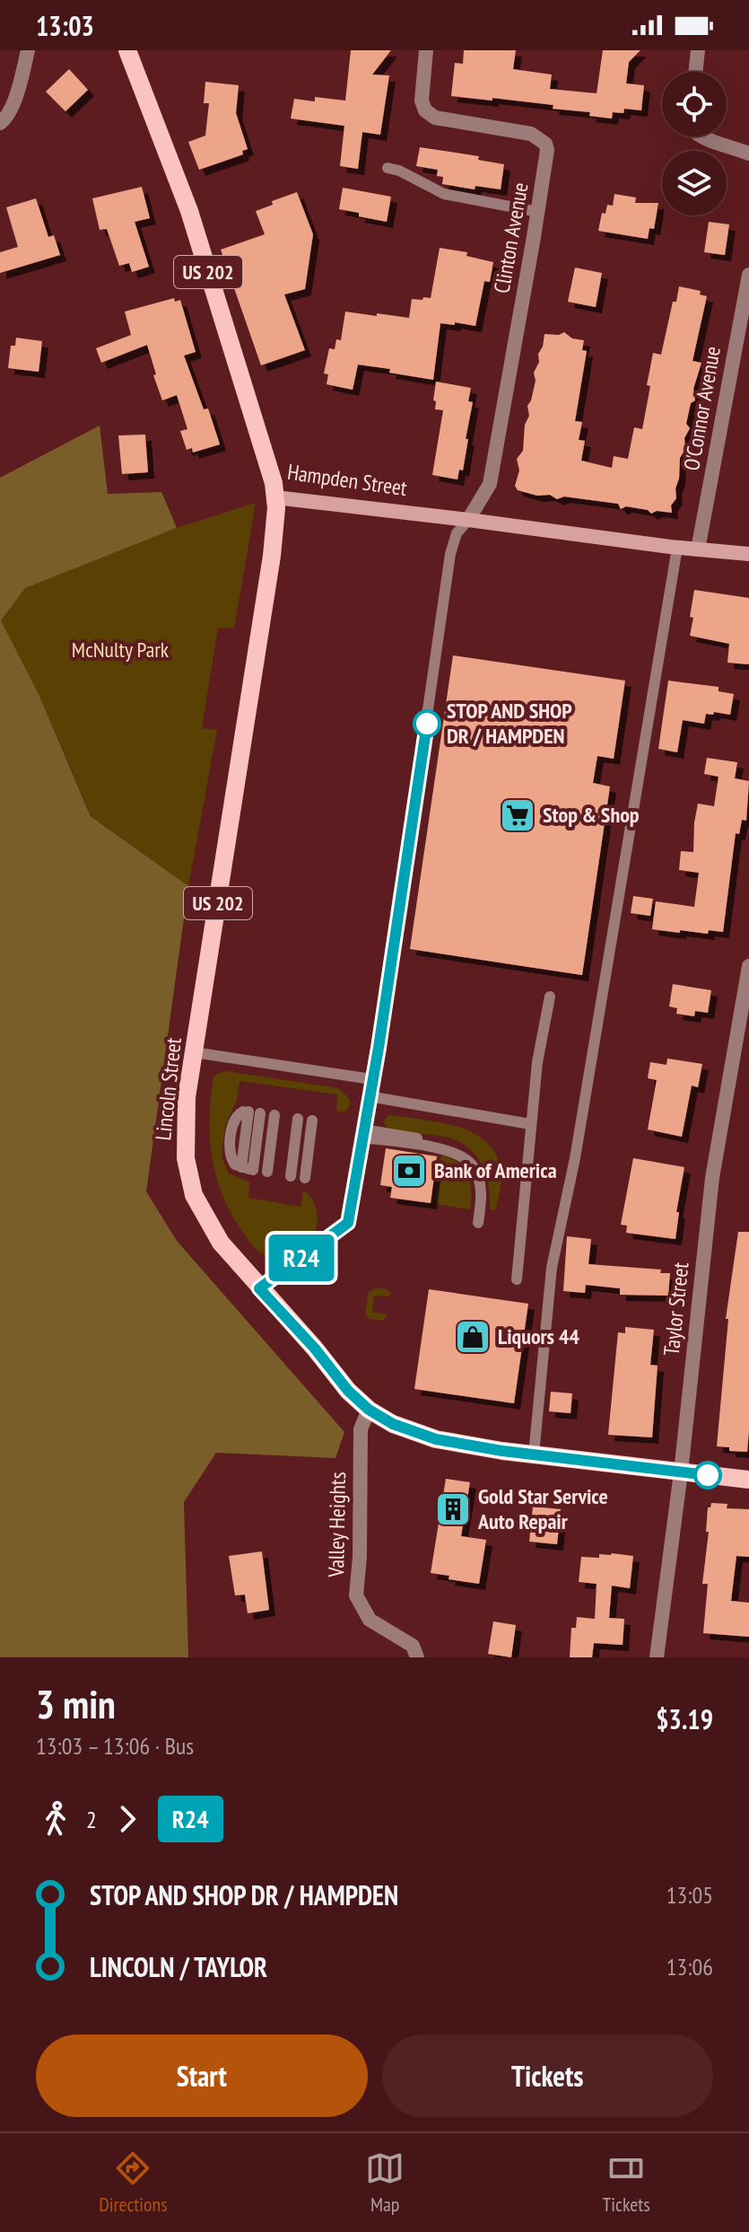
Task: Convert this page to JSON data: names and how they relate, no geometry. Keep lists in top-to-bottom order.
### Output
{
  "streets": {
    "main road": ["US 202", "Hampden Street", "Lincoln Street"],
    "street": [
      "Clinton Avenue",
      "O'Connor Avenue",
      "Taylor Street",
      "Valley Heights"
    ]
  },
  "crossings": [
    ["Clinton Avenue", "Hampden Street"],
    ["O'Connor Avenue", "Hampden Street"],
    ["Hampden Street", "Lincoln Street"],
    ["Lincoln Street", "Taylor Street"],
    ["Lincoln Street", "Valley Heights"]
  ],
  "parks": ["McNulty Park"],
  "places": {
    "other": ["STOP AND SHOP DR / HAMPDEN"],
    "supermarket": ["Stop & Shop"],
    "bank": ["Bank of America"],
    "shop": ["Liquors 44"],
    "building": ["Gold Star Service Auto Repair"]
  },
  "lines": ["bus line R24"],
  "page": {
    "status": "13:03",
    "on_map": "R24",
    "heading": ["3 min", "13:03 – 13:06 · Bus", "$3.19"],
    "legs": ["2", "R24"],
    "list": [
      {
        "name": "STOP AND SHOP DR / HAMPDEN",
        "value": "13:05"
      },
      {
        "name": "LINCOLN / TAYLOR",
        "value": "13:06"
      }
    ],
    "buttons": ["Start", "Tickets"],
    "tabs": ["Directions", "Map", "Tickets"]
  }
}
